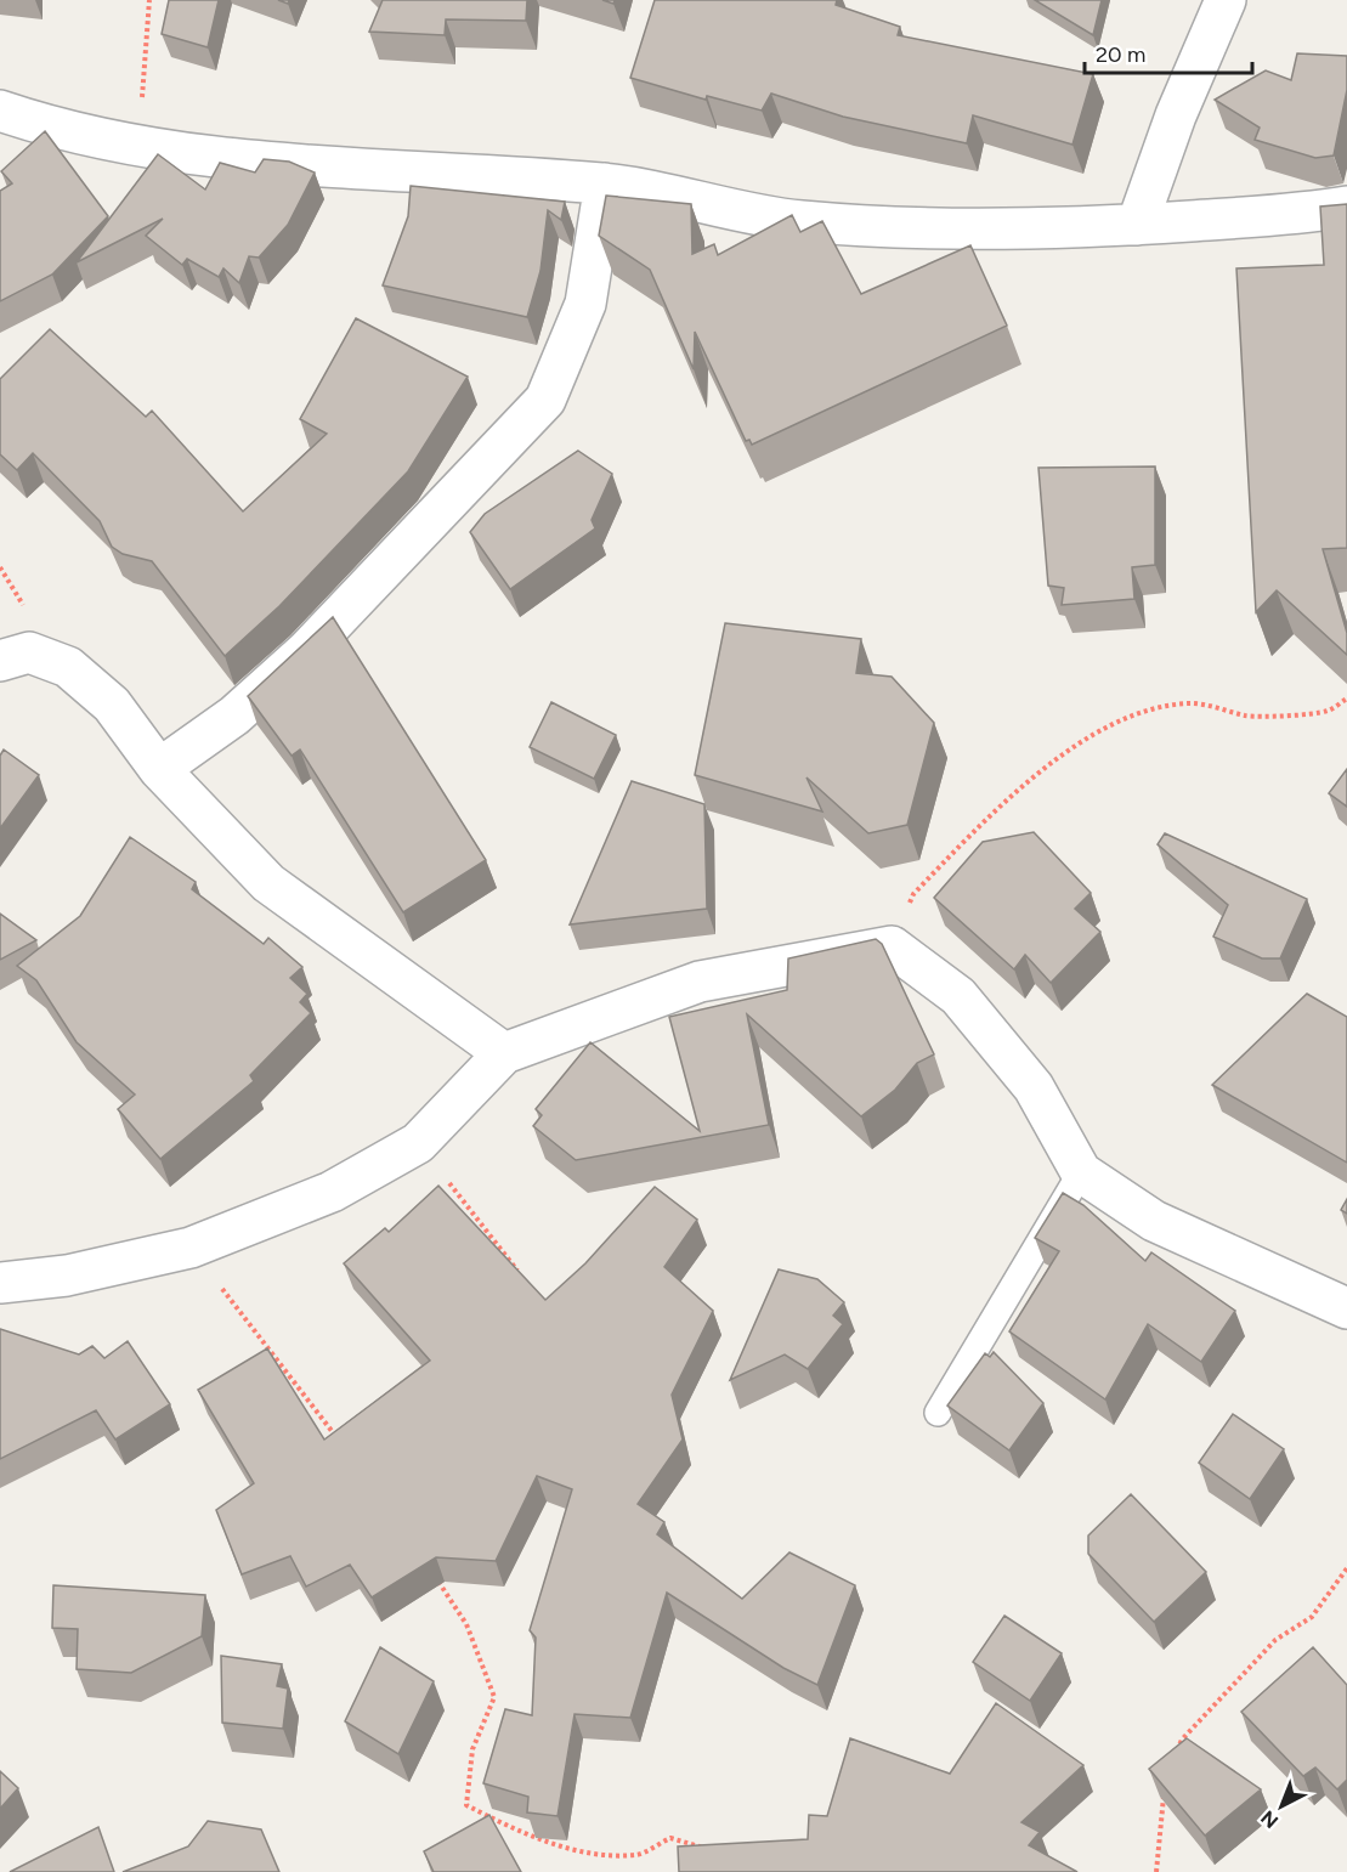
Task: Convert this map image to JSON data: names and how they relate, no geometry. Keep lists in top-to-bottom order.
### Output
{
  "scale_bar": "20 m",
  "north": "bottom left"
}
